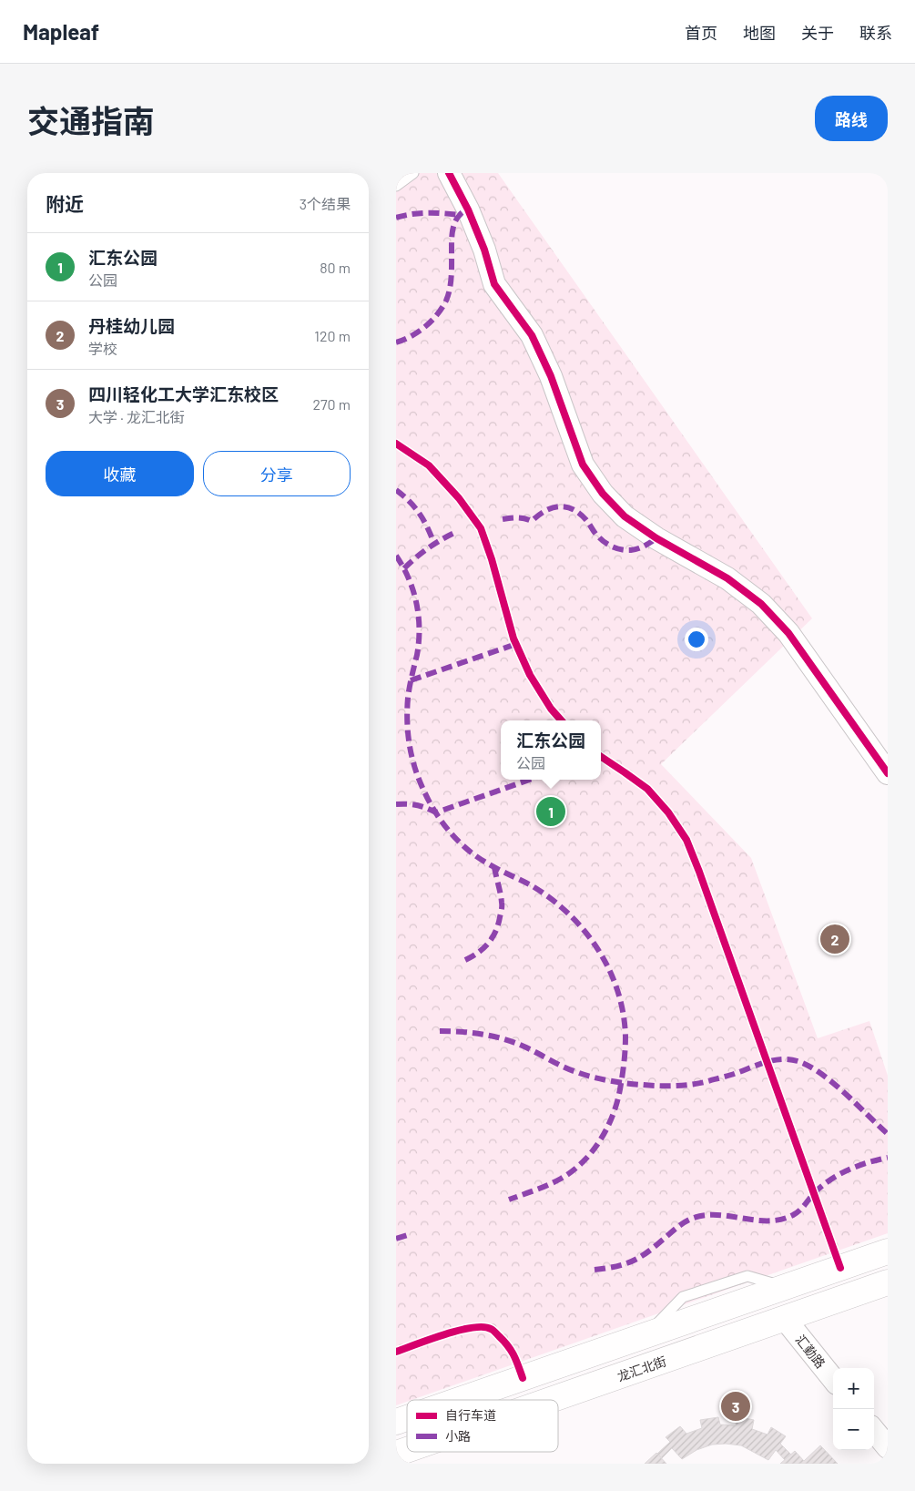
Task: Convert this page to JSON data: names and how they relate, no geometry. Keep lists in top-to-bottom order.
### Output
{
  "streets": {
    "main road": ["龙汇北街"],
    "street": ["汇勤路"]
  },
  "crossings": [
    ["汇勤路", "龙汇北街"]
  ],
  "legend": ["自行车道", "小路"],
  "page": {
    "header": "Mapleaf",
    "nav": [
      "首页",
      "地图",
      "关于",
      "联系"
    ],
    "title": "交通指南",
    "buttons": [
      "路线",
      ["收藏", "分享"]
    ],
    "heading": ["附近", "3个结果"],
    "list": [
      {
        "mark": "1",
        "name": "汇东公园",
        "note": "公园",
        "value": "80 m"
      },
      {
        "mark": "2",
        "name": "丹桂幼儿园",
        "note": "学校",
        "value": "120 m"
      },
      {
        "mark": "3",
        "name": "四川轻化工大学汇东校区",
        "note": "大学 · 龙汇北街",
        "value": "270 m"
      }
    ],
    "popup": ["汇东公园", "公园"],
    "pins": ["1", "2", "3"],
    "map_buttons": ["+", "−"]
  }
}
